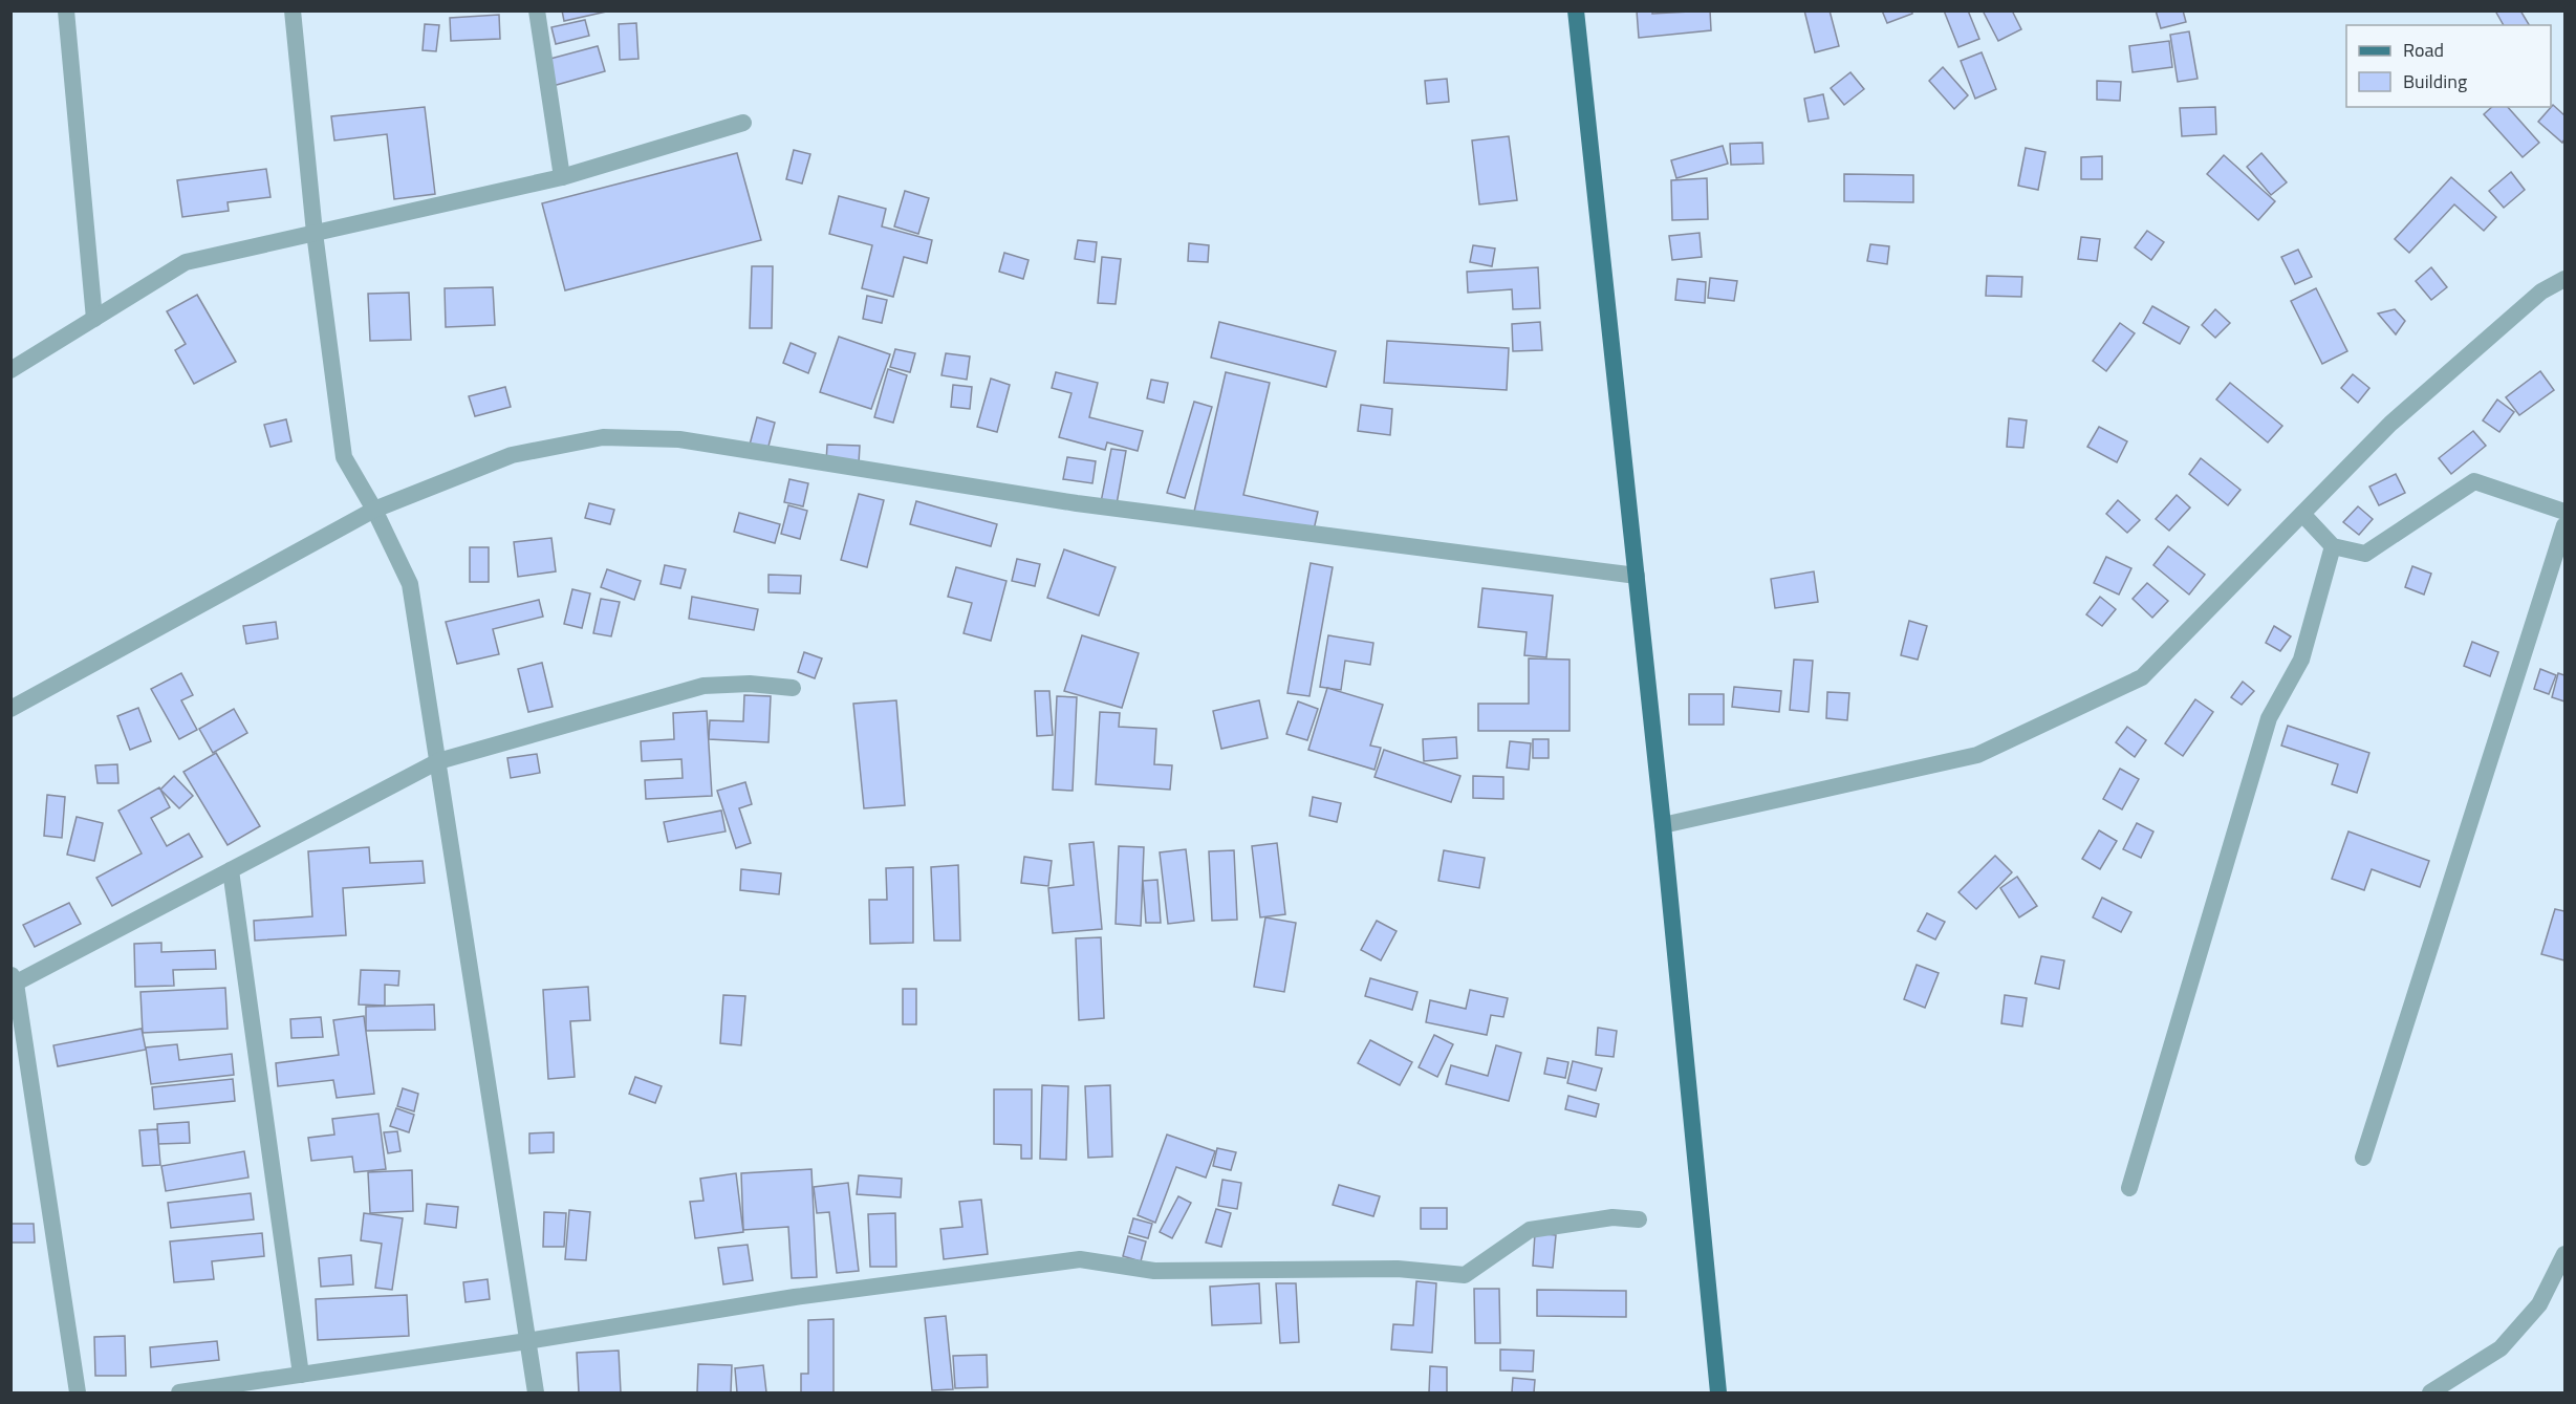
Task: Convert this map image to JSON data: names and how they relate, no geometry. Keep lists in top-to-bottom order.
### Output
{
  "legend": ["Road", "Building"]
}
